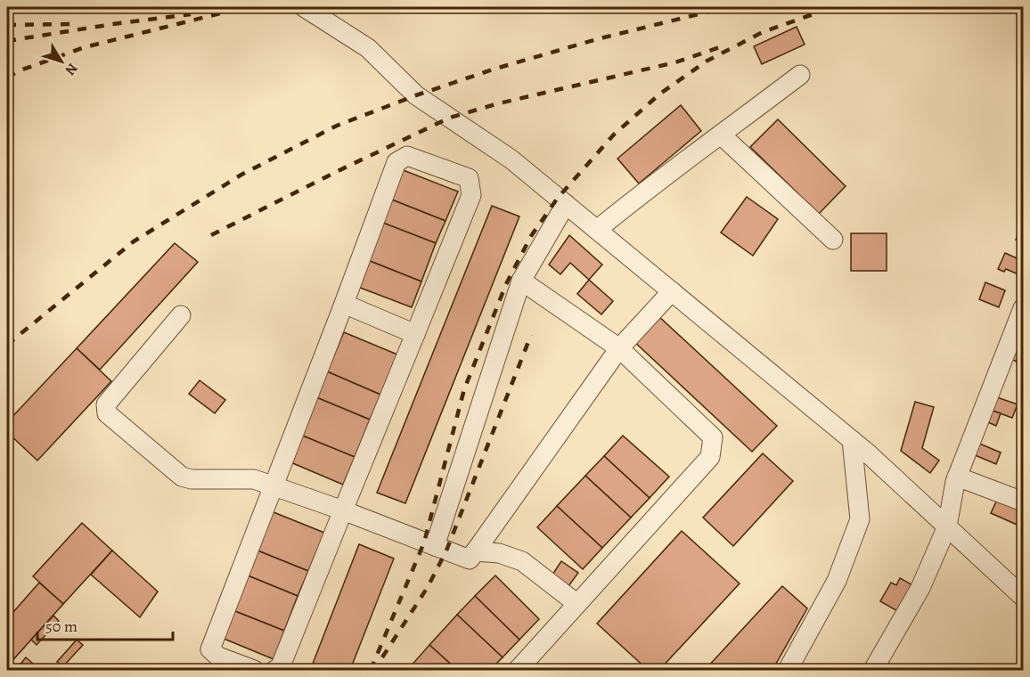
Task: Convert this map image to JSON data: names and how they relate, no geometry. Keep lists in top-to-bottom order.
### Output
{
  "scale_bar": "50 m",
  "north": "bottom right"
}
